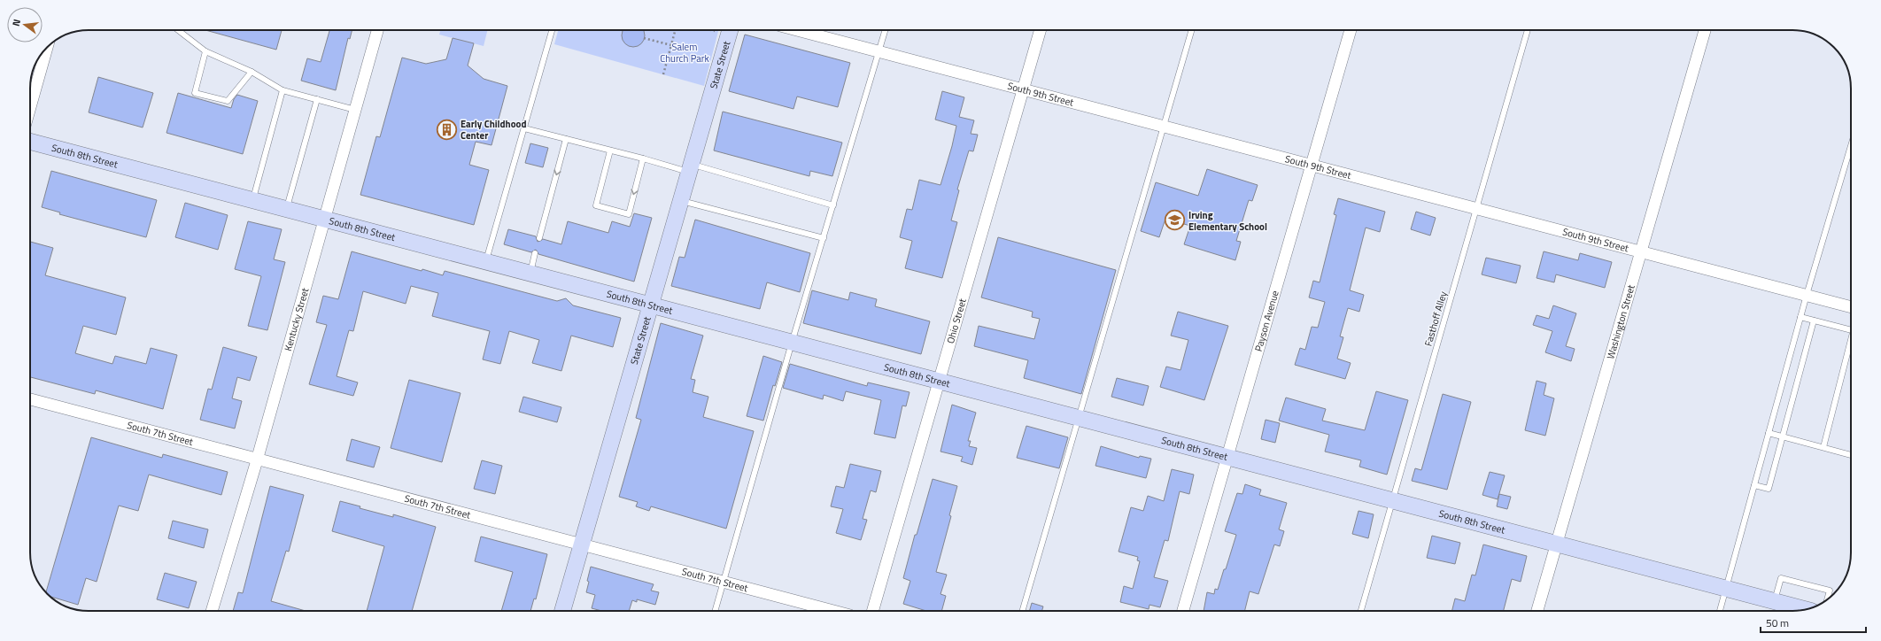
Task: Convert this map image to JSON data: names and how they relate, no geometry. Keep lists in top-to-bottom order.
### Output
{
  "streets": {
    "street": [
      "State Street",
      "South 9th Street",
      "South 8th Street",
      "Kentucky Street",
      "Ohio Street",
      "Payson Avenue",
      "Washington Street",
      "South 7th Street"
    ],
    "lane": ["Fasthoff Alley"]
  },
  "crossings": [
    ["State Street", "South 8th Street"],
    ["State Street", "South 7th Street"],
    ["South 9th Street", "Fasthoff Alley"],
    ["South 9th Street", "Ohio Street"],
    ["South 9th Street", "Payson Avenue"],
    ["South 9th Street", "Washington Street"],
    ["South 8th Street", "Fasthoff Alley"],
    ["South 8th Street", "Kentucky Street"],
    ["South 8th Street", "Ohio Street"],
    ["South 8th Street", "Payson Avenue"],
    ["South 8th Street", "Washington Street"],
    ["Kentucky Street", "South 7th Street"]
  ],
  "parks": ["Salem Church Park"],
  "places": {
    "building": ["Early Childhood Center"],
    "school or university": ["Irving Elementary School"]
  },
  "scale_bar": "50 m",
  "north": "left"
}
